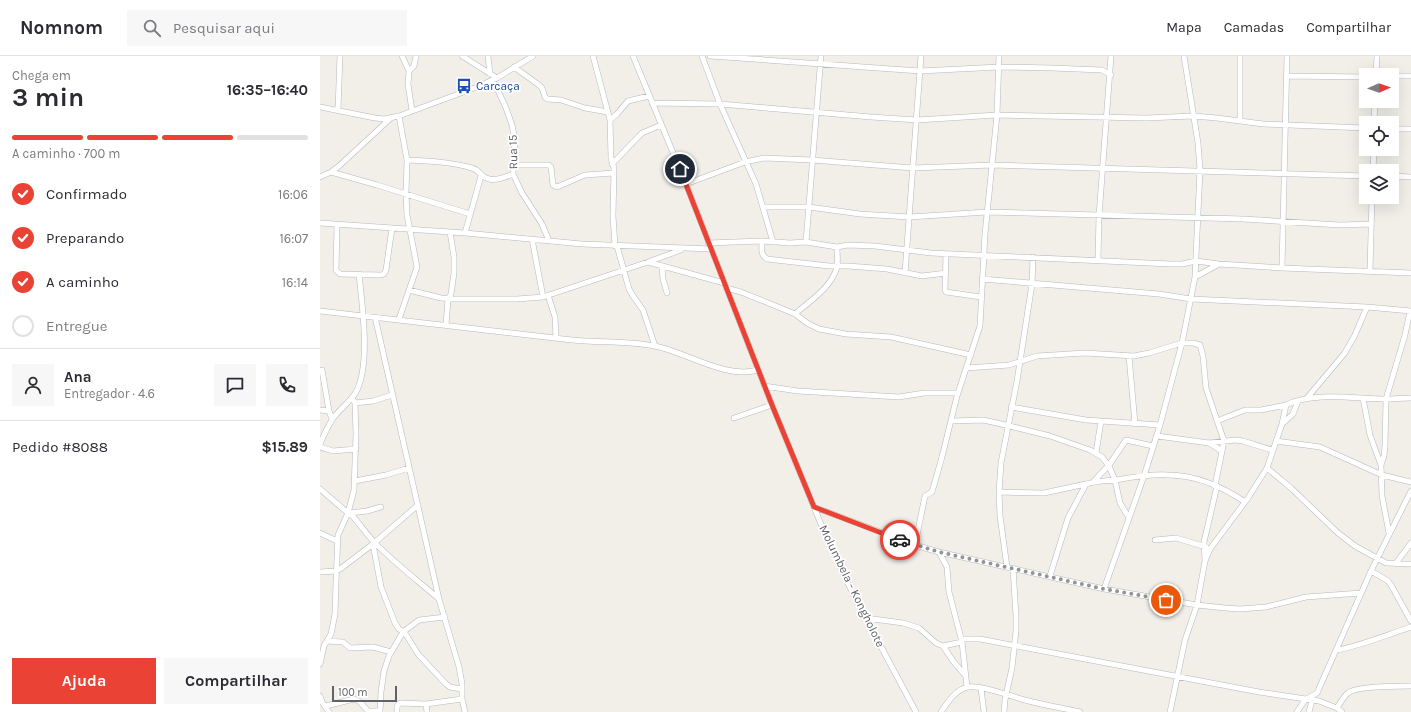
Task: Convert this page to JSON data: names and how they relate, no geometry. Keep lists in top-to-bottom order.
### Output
{
  "streets": {
    "street": ["Rua 15", "Molumbela - Kongholote"]
  },
  "places": {
    "bus stop": ["Carcaça"]
  },
  "scale_bar": "100 m",
  "north": "right",
  "page": {
    "header": "Nomnom",
    "search": "Pesquisar aqui",
    "nav": ["Mapa", "Camadas", "Compartilhar"],
    "heading": ["3 min", "Chega em", "16:35–16:40"],
    "panel": [
      "Ana",
      "Entregador · 4.6",
      "Pedido #8088",
      "$15.89"
    ],
    "bar": "A caminho · 700 m",
    "list": [
      ["Confirmado", "16:06"],
      ["Preparando", "16:07"],
      ["A caminho", "16:14"],
      "Entregue"
    ],
    "buttons": ["Ajuda", "Compartilhar"],
    "scale": "100 m"
  }
}
